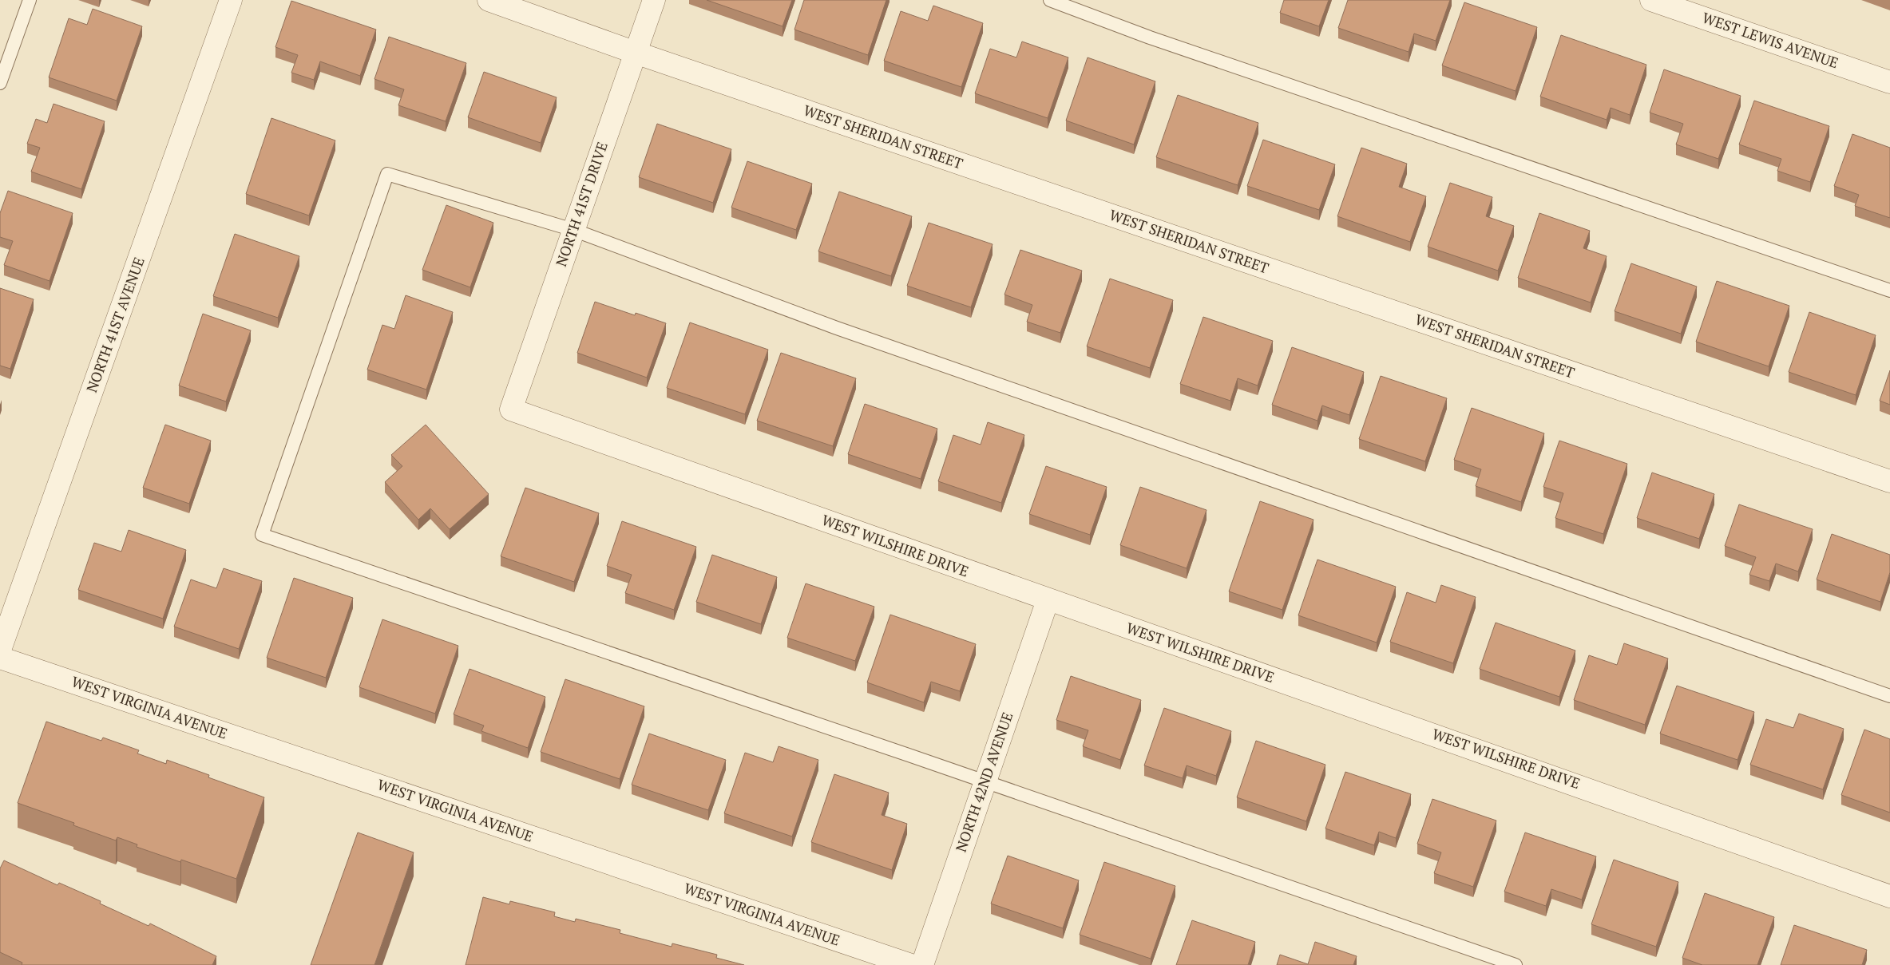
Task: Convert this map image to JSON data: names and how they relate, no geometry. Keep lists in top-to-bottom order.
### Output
{
  "streets": {
    "street": [
      "WEST LEWIS AVENUE",
      "WEST SHERIDAN STREET",
      "NORTH 41ST DRIVE",
      "NORTH 41ST AVENUE",
      "WEST WILSHIRE DRIVE",
      "WEST VIRGINIA AVENUE",
      "NORTH 42ND AVENUE"
    ]
  },
  "crossings": [
    ["WEST SHERIDAN STREET", "NORTH 41ST DRIVE"],
    ["NORTH 41ST DRIVE", "WEST WILSHIRE DRIVE"],
    ["WEST WILSHIRE DRIVE", "NORTH 42ND AVENUE"]
  ]
}
